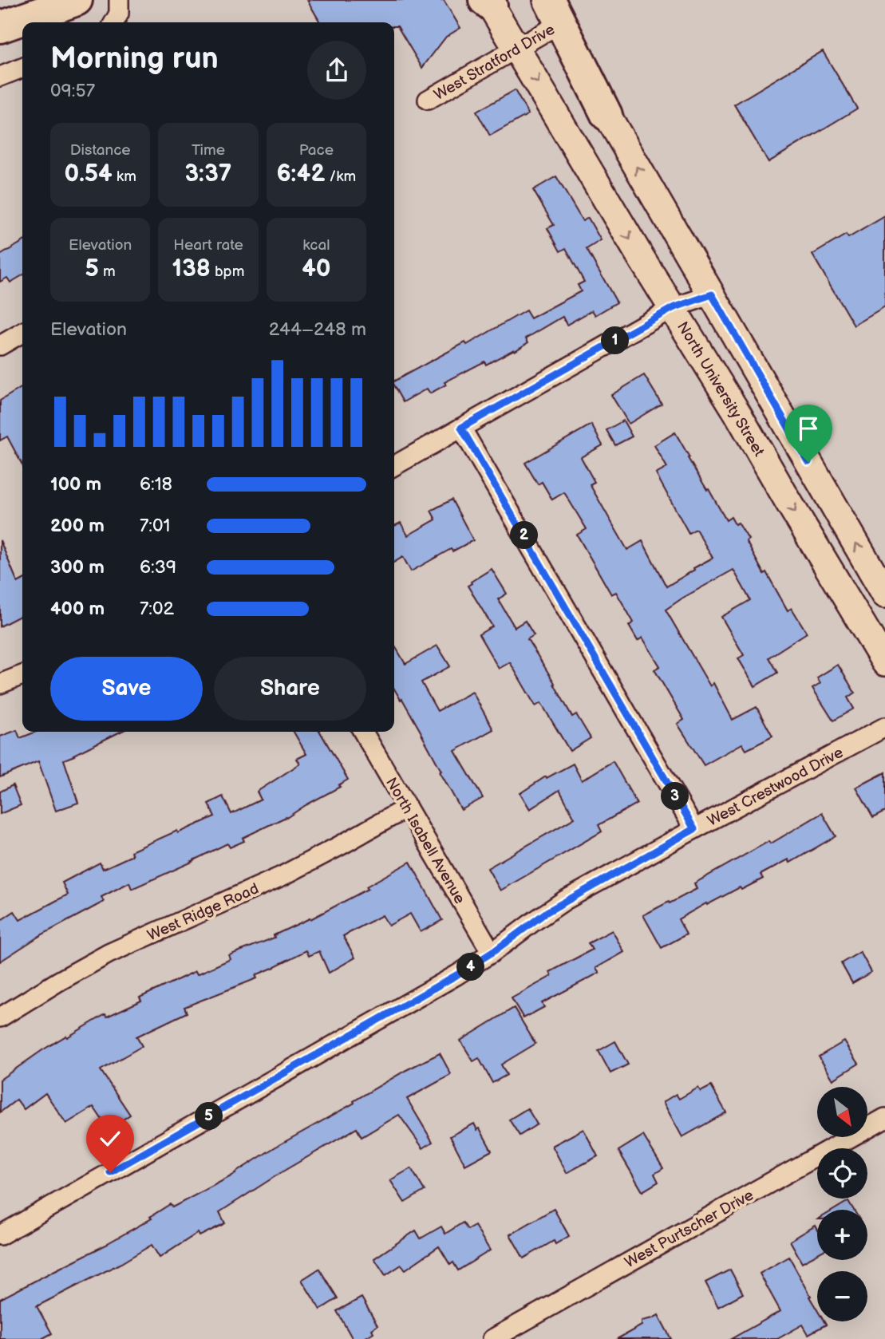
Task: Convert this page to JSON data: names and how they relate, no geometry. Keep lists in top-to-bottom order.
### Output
{
  "streets": {
    "main road": ["North University Street"],
    "street": [
      "West Stratford Drive",
      "West Crestwood Drive",
      "North Isabell Avenue",
      "West Ridge Road",
      "West Purtscher Drive"
    ]
  },
  "crossings": [
    ["West Stratford Drive", "North University Street"],
    ["West Crestwood Drive", "North Isabell Avenue"],
    ["North Isabell Avenue", "West Ridge Road"]
  ],
  "north": "bottom right",
  "page": {
    "heading": ["Morning run", "09:57"],
    "stats": [
      ["Distance", "0.54 km"],
      ["Time", "3:37"],
      ["Pace", "6:42 /km"],
      ["Elevation", "5 m"],
      ["Heart rate", "138 bpm"],
      ["kcal", "40"]
    ],
    "chart": ["Elevation", "244–248 m"],
    "pins": [
      "1",
      "2",
      "3",
      "4",
      "5"
    ],
    "list": [
      {
        "name": "100 m",
        "note": "6:18"
      },
      {
        "name": "200 m",
        "note": "7:01"
      },
      {
        "name": "300 m",
        "note": "6:39"
      },
      {
        "name": "400 m",
        "note": "7:02"
      }
    ],
    "buttons": ["Save", "Share"],
    "map_buttons": ["+", "−"]
  }
}
